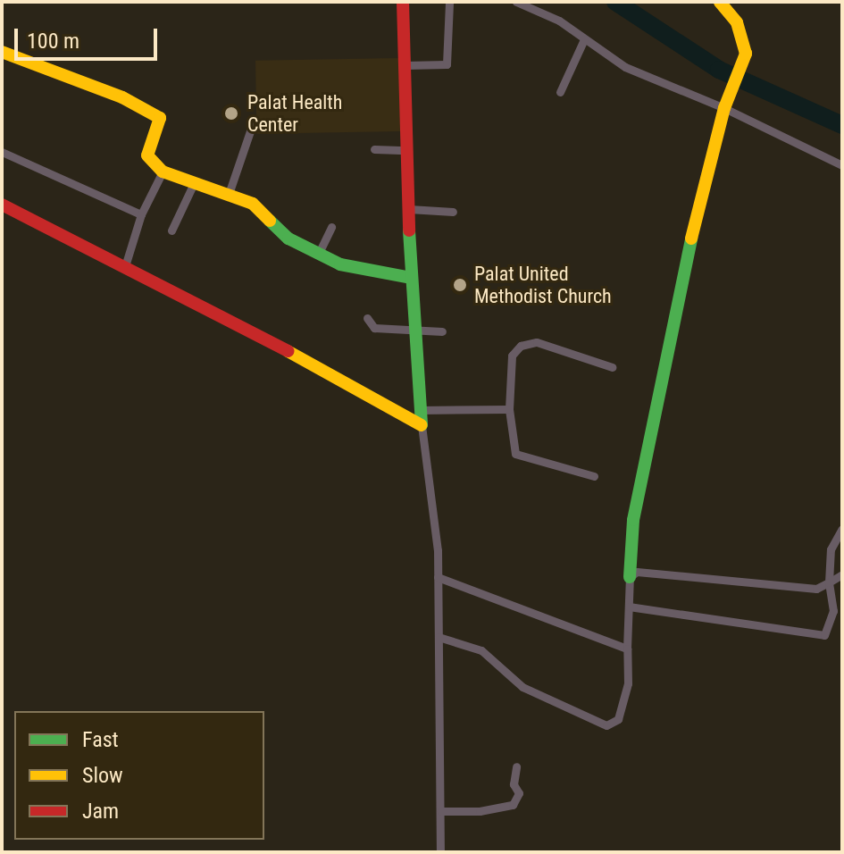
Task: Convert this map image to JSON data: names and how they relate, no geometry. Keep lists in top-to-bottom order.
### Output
{
  "places": ["Palat Health Center", "Palat United Methodist Church"],
  "legend": ["Fast", "Slow", "Jam"],
  "scale_bar": "100 m"
}
